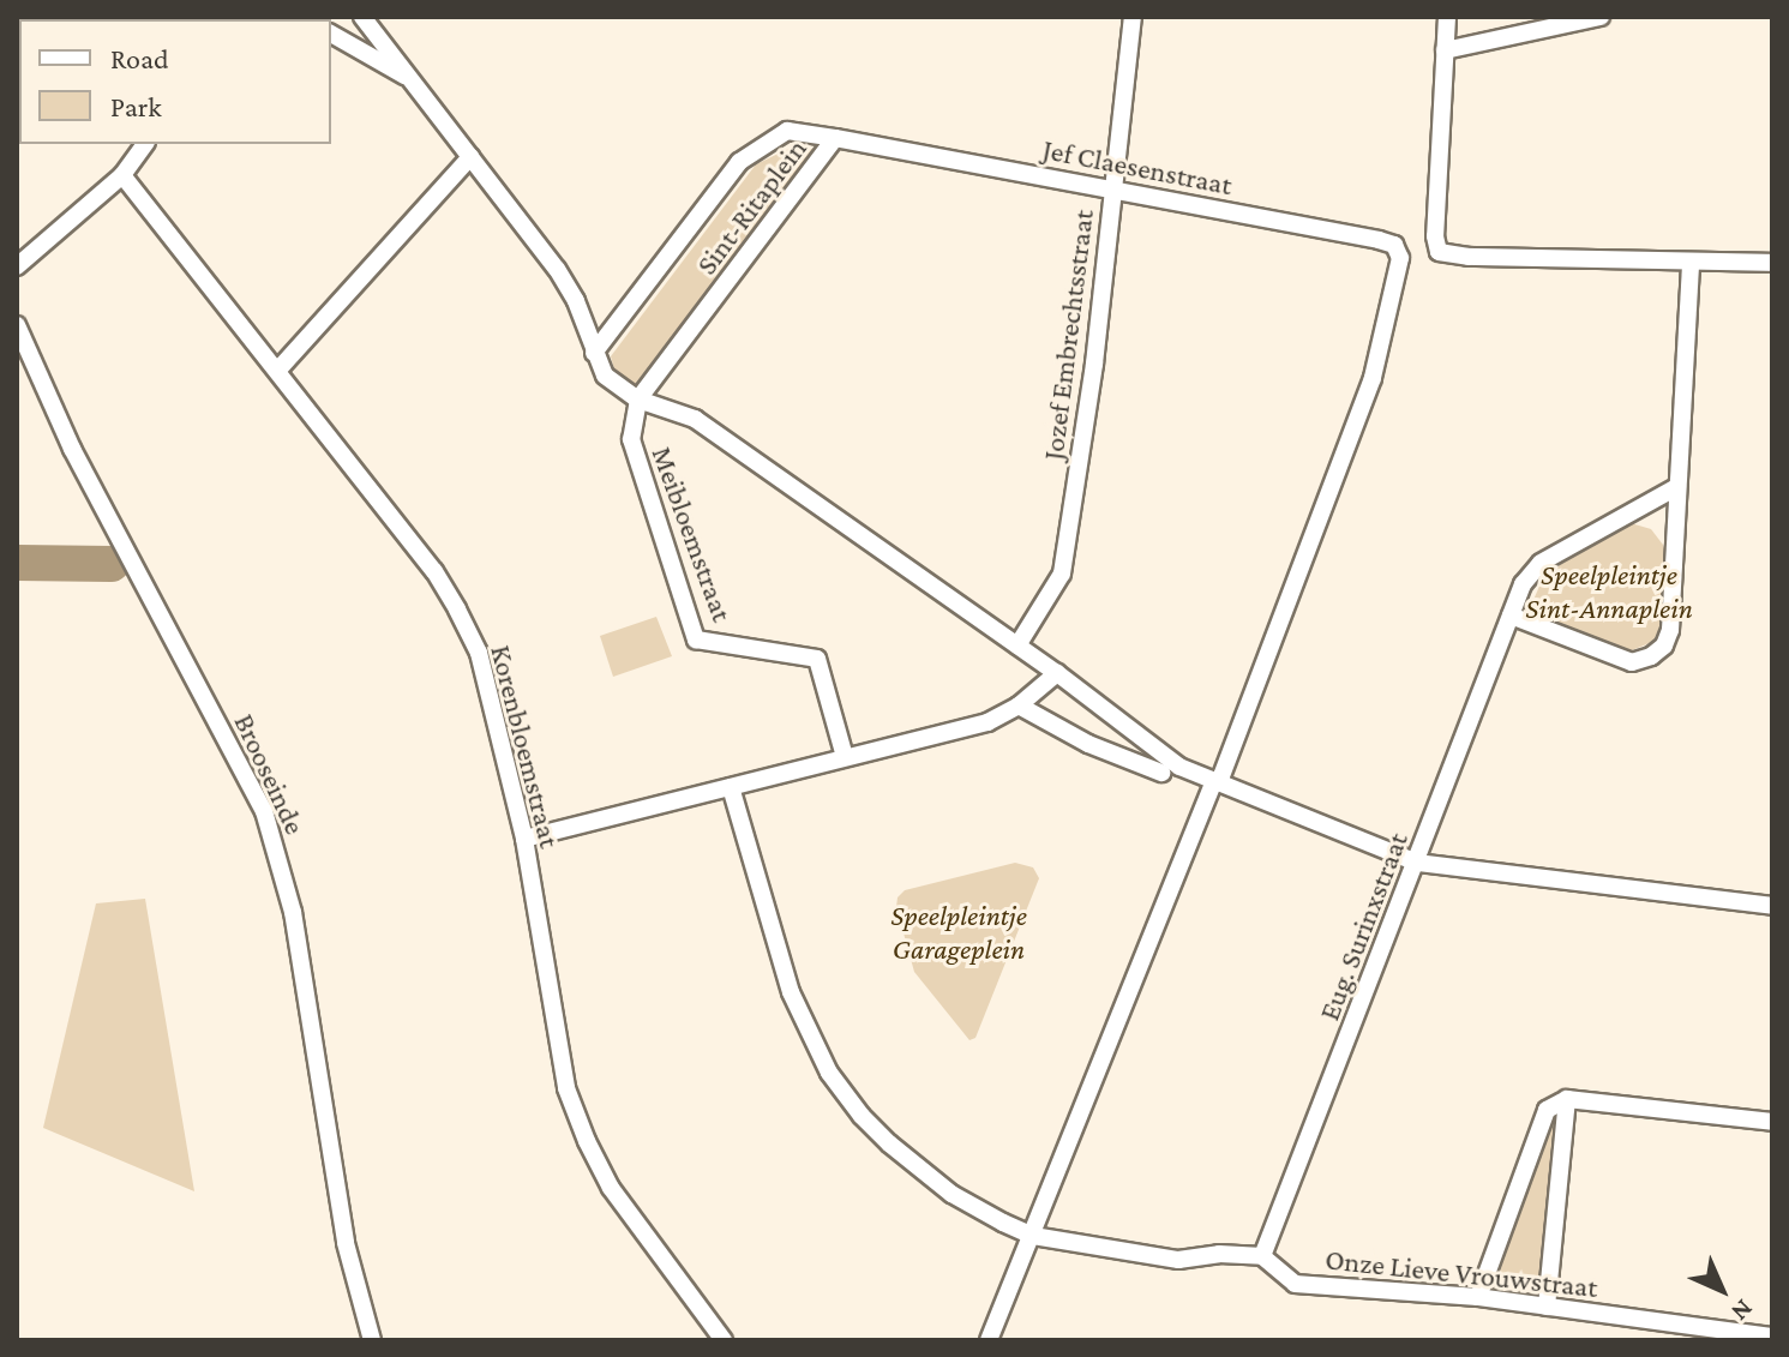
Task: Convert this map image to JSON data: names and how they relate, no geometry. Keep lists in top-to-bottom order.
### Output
{
  "streets": {
    "street": [
      "Jef Claesenstraat",
      "Sint-Ritaplein",
      "Jozef Embrechtsstraat",
      "Meibloemstraat",
      "Korenbloemstraat",
      "Brooseinde",
      "Eug. Surinxstraat",
      "Onze Lieve Vrouwstraat"
    ]
  },
  "crossings": [
    ["Jef Claesenstraat", "Sint-Ritaplein"],
    ["Jef Claesenstraat", "Jozef Embrechtsstraat"],
    ["Sint-Ritaplein", "Meibloemstraat"],
    ["Eug. Surinxstraat", "Onze Lieve Vrouwstraat"]
  ],
  "parks": ["Speelpleintje Sint-Annaplein", "Speelpleintje Garageplein"],
  "legend": ["Road", "Park"],
  "north": "bottom right"
}
